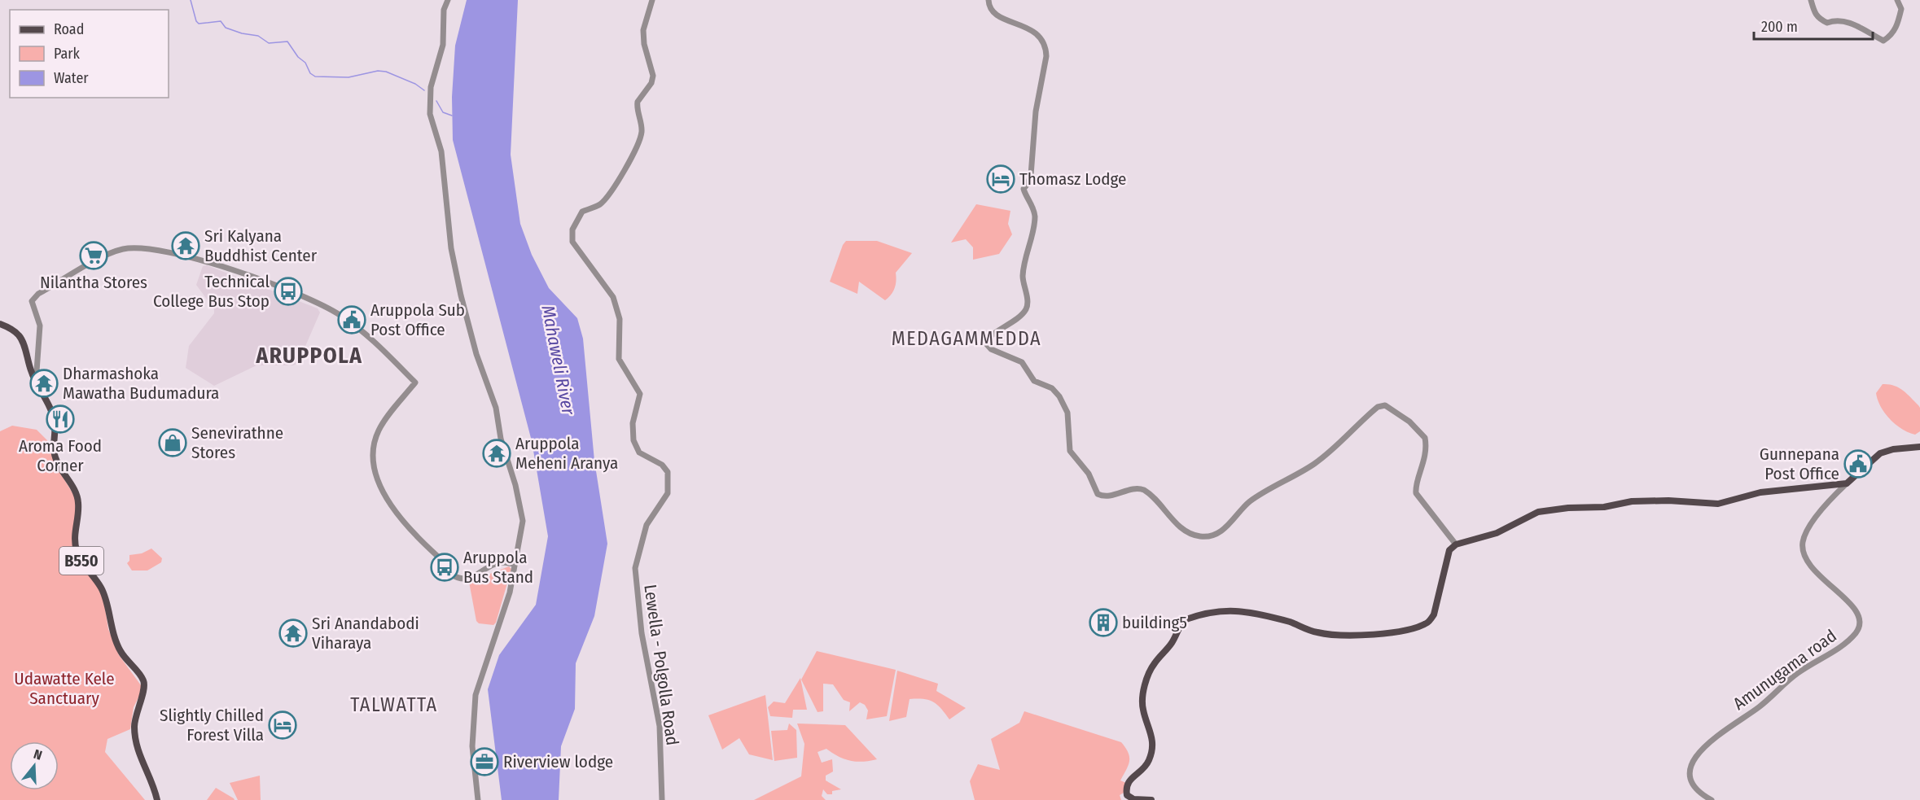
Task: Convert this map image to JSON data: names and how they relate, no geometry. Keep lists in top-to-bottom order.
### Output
{
  "streets": {
    "main road": ["B550"],
    "street": ["Lewella - Polgolla Road", "Amunugama road"]
  },
  "districts": ["MEDAGAMMEDDA", "ARUPPOLA", "TALWATTA"],
  "water": ["Mahaweli River"],
  "parks": ["Udawatte Kele Sanctuary"],
  "places": {
    "hotel": ["Thomasz Lodge", "Slightly Chilled Forest Villa"],
    "temple": [
      "Sri Kalyana Buddhist Center",
      "Dharmashoka Mawatha Budumadura",
      "Aruppola Meheni Aranya",
      "Sri Anandabodi Viharaya"
    ],
    "supermarket": ["Nilantha Stores"],
    "bus stop": ["Technical College Bus Stop", "Aruppola Bus Stand"],
    "public building": ["Aruppola Sub Post Office", "Gunnepana Post Office"],
    "restaurant": ["Aroma Food Corner"],
    "shop": ["Senevirathne Stores"],
    "building": ["building5"],
    "office": ["Riverview lodge"]
  },
  "legend": ["Road", "Park", "Water"],
  "scale_bar": "200 m",
  "north": "top"
}
